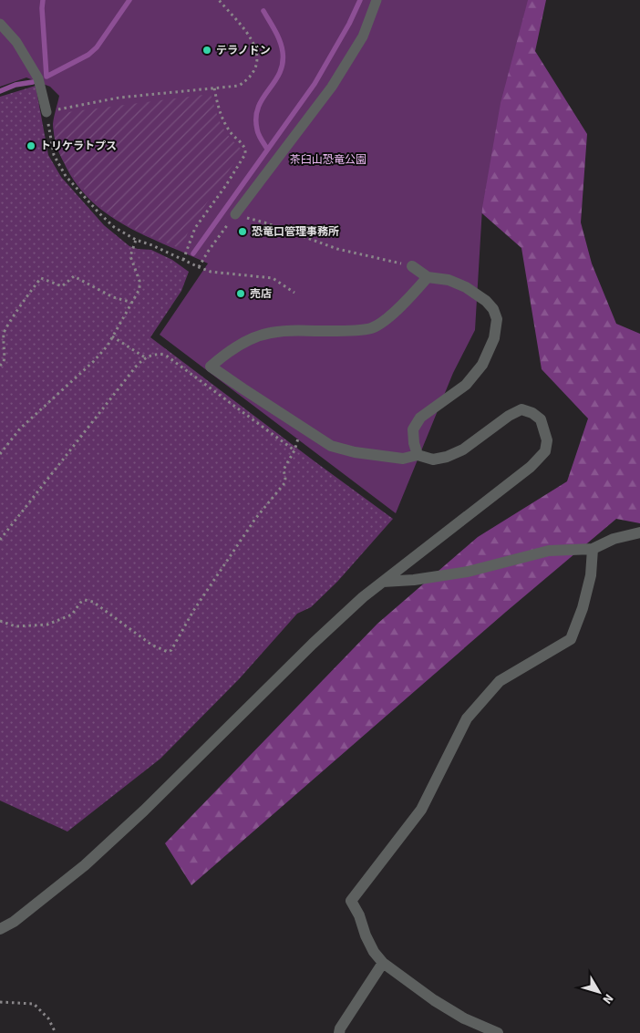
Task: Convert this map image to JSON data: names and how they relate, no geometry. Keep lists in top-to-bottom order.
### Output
{
  "parks": ["茶臼山恐竜公園"],
  "places": [
    "テラノドン",
    "トリケラトプス",
    "恐竜口管理事務所",
    "売店"
  ],
  "north": "bottom right"
}
